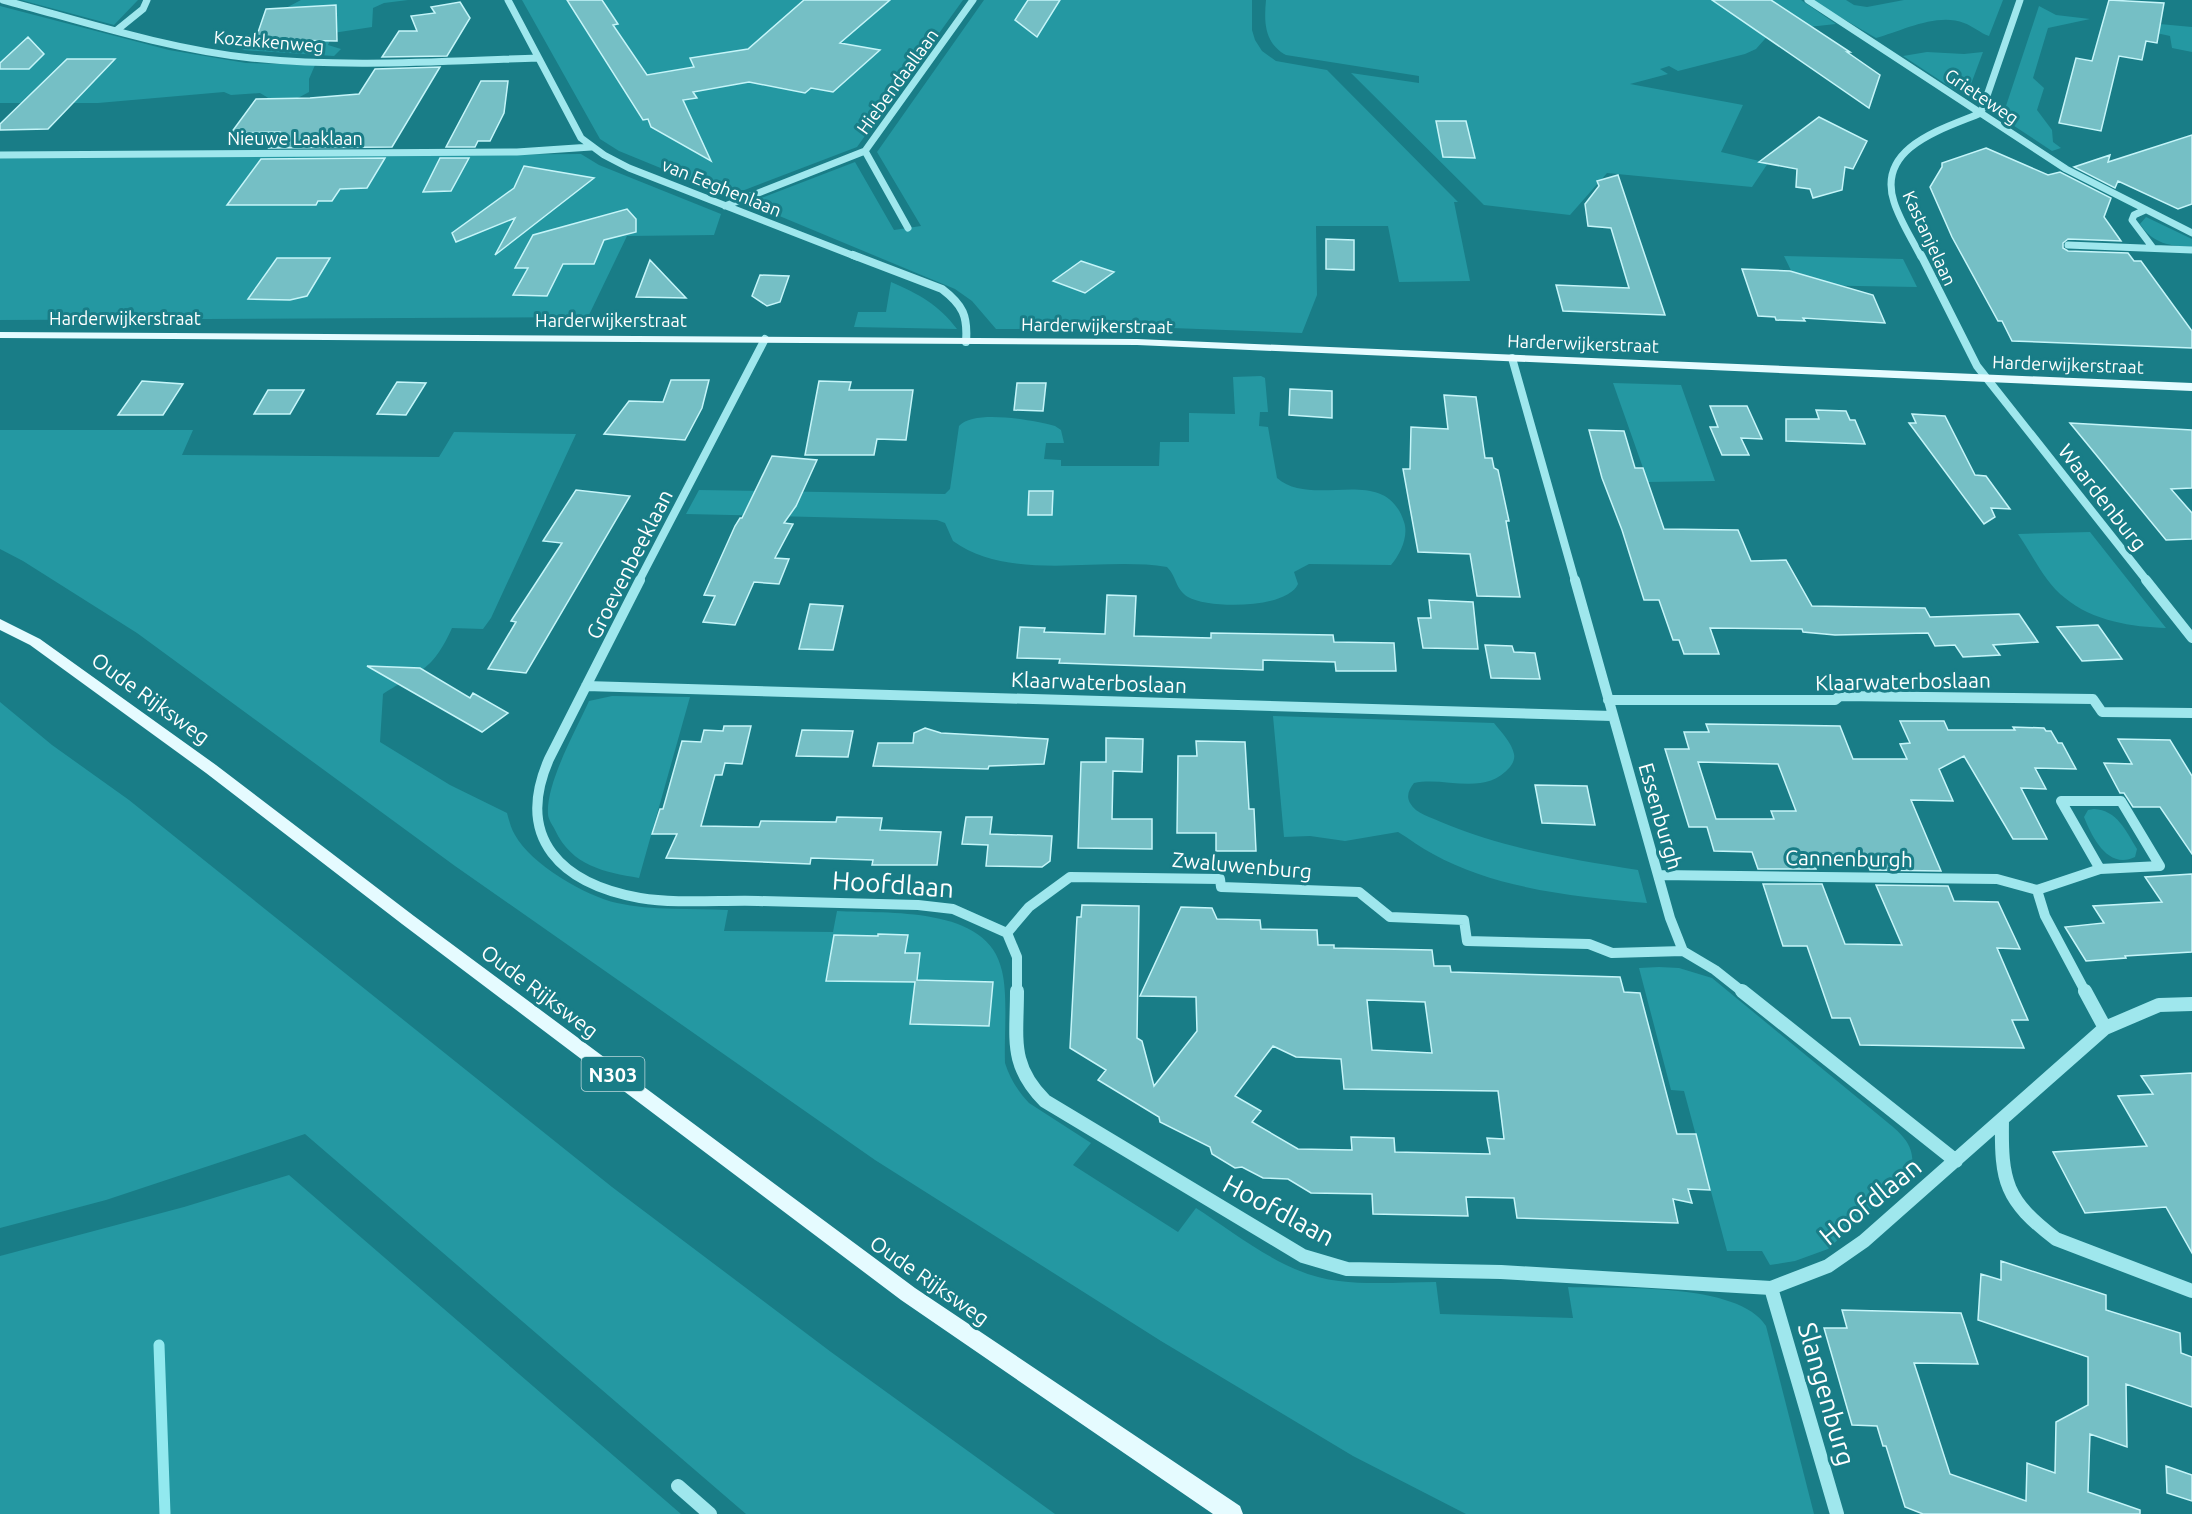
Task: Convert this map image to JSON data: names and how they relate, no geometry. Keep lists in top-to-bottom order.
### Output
{
  "streets": {
    "main road": ["Harderwijkerstraat", "Oude Rijksweg", "N303"],
    "street": [
      "Kozakkenweg",
      "Hiebendaallaan",
      "Grieteweg",
      "Nieuwe Laaklaan",
      "van Eeghenlaan",
      "Kastanjelaan",
      "Waardenburg",
      "Groevenbeeklaan",
      "Klaarwaterboslaan",
      "Essenburgh",
      "Cannenburgh",
      "Zwaluwenburg",
      "Hoofdlaan",
      "Slangenburg"
    ]
  },
  "crossings": [
    ["Kozakkenweg", "van Eeghenlaan"],
    ["Hiebendaallaan", "van Eeghenlaan"],
    ["Grieteweg", "Kastanjelaan"],
    ["Nieuwe Laaklaan", "van Eeghenlaan"],
    ["van Eeghenlaan", "Harderwijkerstraat"],
    ["Kastanjelaan", "Harderwijkerstraat"],
    ["Kastanjelaan", "Waardenburg"],
    ["Harderwijkerstraat", "Waardenburg"],
    ["Harderwijkerstraat", "Groevenbeeklaan"],
    ["Harderwijkerstraat", "Essenburgh"],
    ["Groevenbeeklaan", "Klaarwaterboslaan"],
    ["Groevenbeeklaan", "Hoofdlaan"],
    ["Klaarwaterboslaan", "Essenburgh"],
    ["Essenburgh", "Cannenburgh"],
    ["Essenburgh", "Zwaluwenburg"],
    ["Zwaluwenburg", "Hoofdlaan"],
    ["Hoofdlaan", "Slangenburg"]
  ]
}
